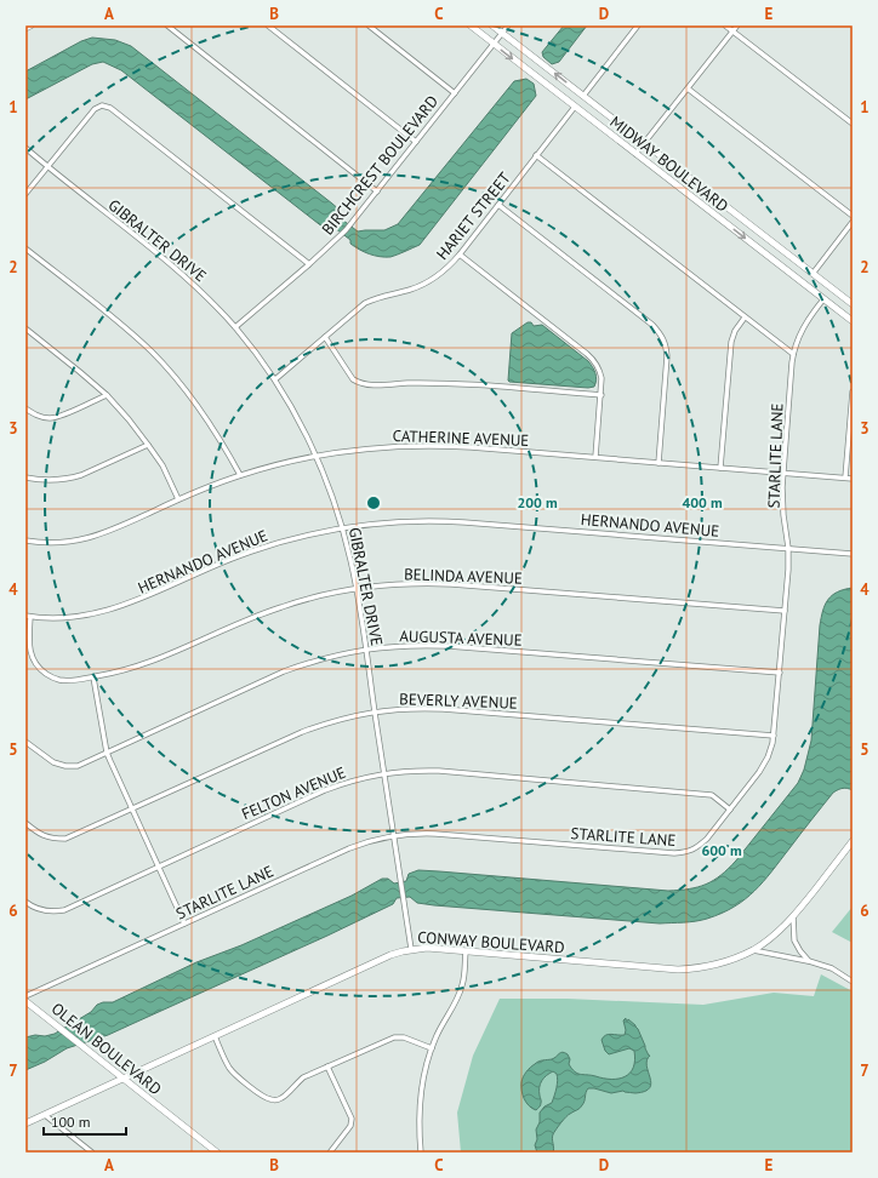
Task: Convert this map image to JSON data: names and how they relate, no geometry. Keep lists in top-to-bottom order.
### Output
{
  "streets": {
    "street": [
      "MIDWAY BOULEVARD",
      "BIRCHCREST BOULEVARD",
      "HARIET STREET",
      "GIBRALTER DRIVE",
      "CATHERINE AVENUE",
      "STARLITE LANE",
      "HERNANDO AVENUE",
      "BELINDA AVENUE",
      "AUGUSTA AVENUE",
      "BEVERLY AVENUE",
      "FELTON AVENUE",
      "CONWAY BOULEVARD",
      "OLEAN BOULEVARD"
    ]
  },
  "crossings": [
    ["MIDWAY BOULEVARD", "BIRCHCREST BOULEVARD"],
    ["MIDWAY BOULEVARD", "HARIET STREET"],
    ["MIDWAY BOULEVARD", "STARLITE LANE"],
    ["BIRCHCREST BOULEVARD", "GIBRALTER DRIVE"],
    ["HARIET STREET", "GIBRALTER DRIVE"],
    ["GIBRALTER DRIVE", "CATHERINE AVENUE"],
    ["GIBRALTER DRIVE", "STARLITE LANE"],
    ["GIBRALTER DRIVE", "HERNANDO AVENUE"],
    ["GIBRALTER DRIVE", "BELINDA AVENUE"],
    ["GIBRALTER DRIVE", "AUGUSTA AVENUE"],
    ["GIBRALTER DRIVE", "BEVERLY AVENUE"],
    ["GIBRALTER DRIVE", "FELTON AVENUE"],
    ["GIBRALTER DRIVE", "CONWAY BOULEVARD"],
    ["CATHERINE AVENUE", "STARLITE LANE"],
    ["STARLITE LANE", "HERNANDO AVENUE"],
    ["STARLITE LANE", "BELINDA AVENUE"],
    ["STARLITE LANE", "AUGUSTA AVENUE"],
    ["STARLITE LANE", "BEVERLY AVENUE"],
    ["STARLITE LANE", "FELTON AVENUE"],
    ["HERNANDO AVENUE", "BELINDA AVENUE"],
    ["CONWAY BOULEVARD", "OLEAN BOULEVARD"]
  ],
  "scale_bar": "100 m",
  "grid": {
    "columns": [
      "A",
      "B",
      "C",
      "D",
      "E"
    ],
    "rows": [
      "1",
      "2",
      "3",
      "4",
      "5",
      "6",
      "7"
    ]
  },
  "rings": ["200 m", "400 m", "600 m"]
}
